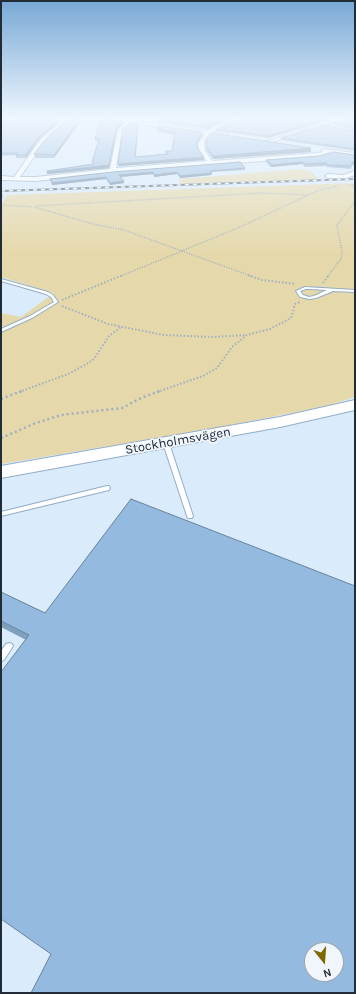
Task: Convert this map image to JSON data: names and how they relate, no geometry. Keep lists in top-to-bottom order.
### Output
{
  "streets": {
    "main road": ["Stockholmsvägen"]
  },
  "north": "bottom"
}
